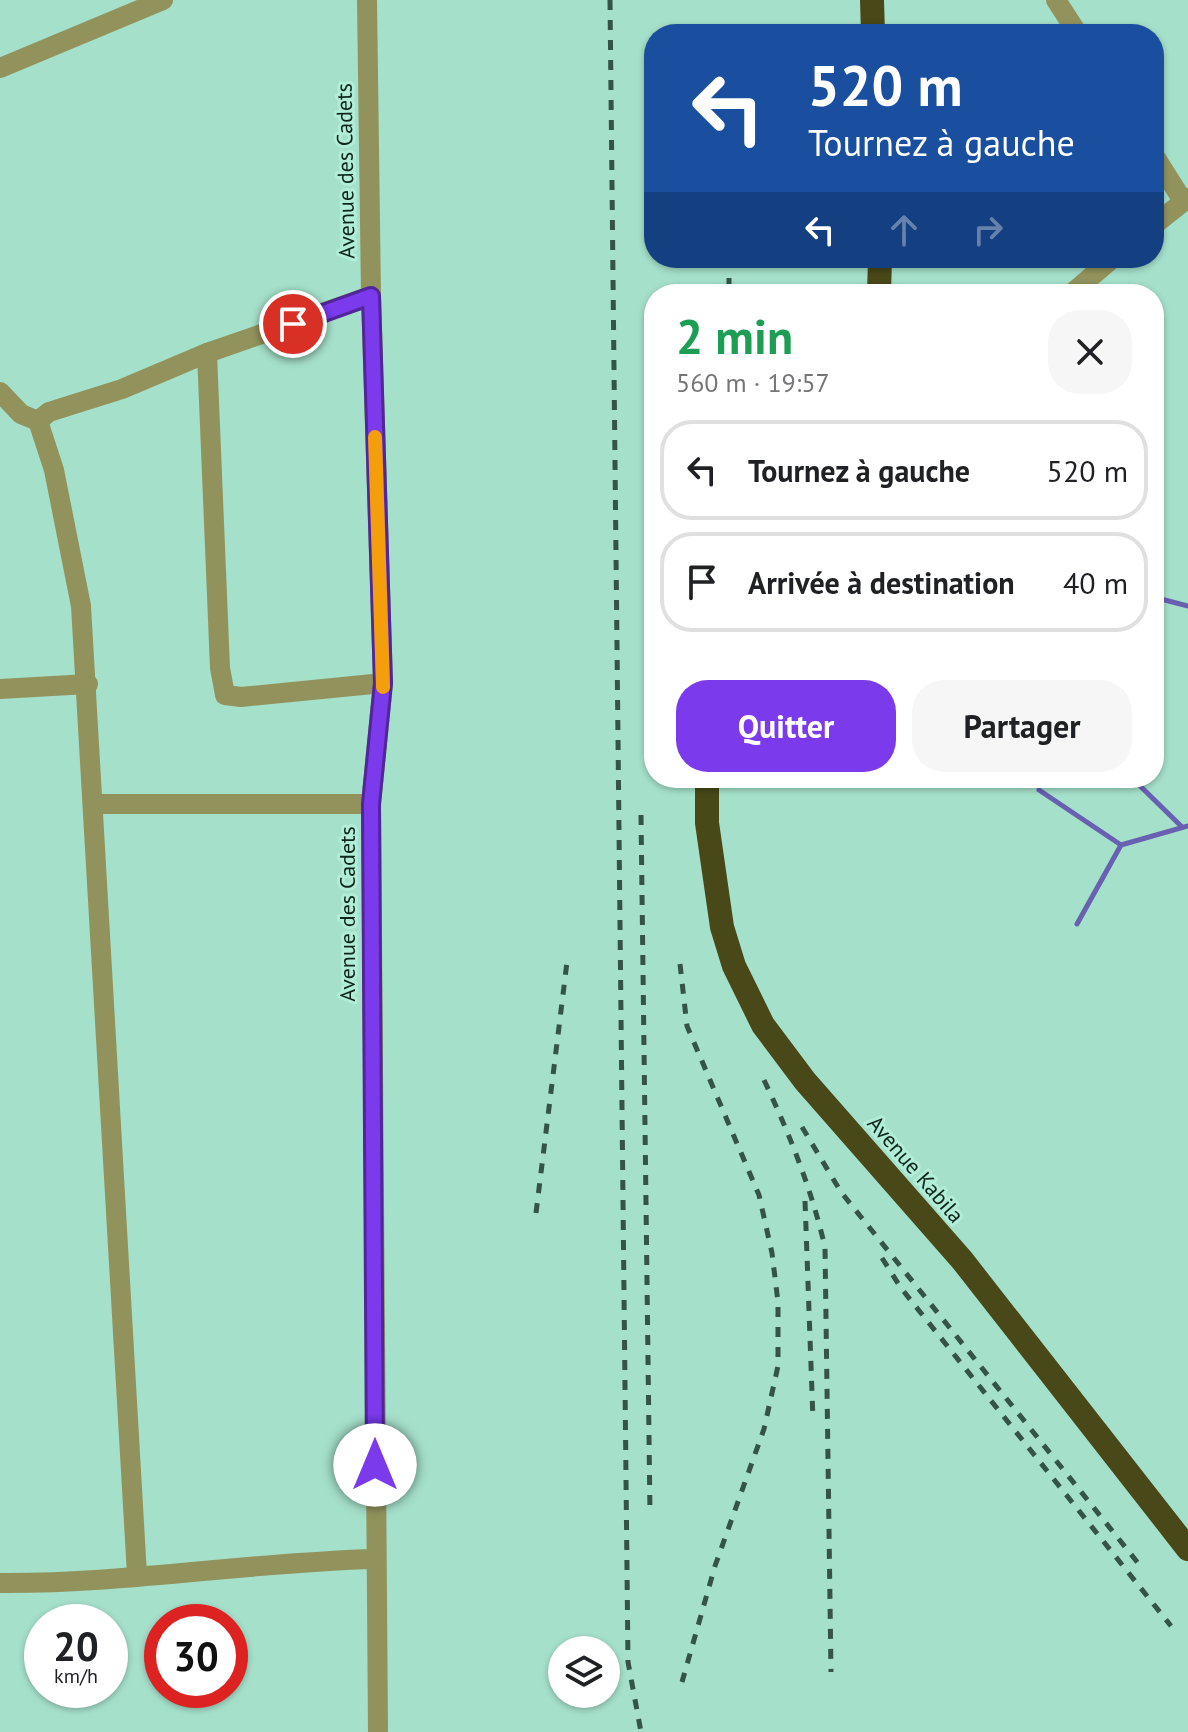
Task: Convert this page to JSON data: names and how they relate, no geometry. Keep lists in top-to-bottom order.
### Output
{
  "streets": {
    "highway": ["Avenue Kabila"],
    "street": ["Avenue des Cadets"]
  },
  "page": {
    "turn": ["520 m", "Tournez à gauche"],
    "heading": ["2 min", "560 m · 19:57"],
    "list": [
      {
        "name": "Tournez à gauche",
        "value": "520 m"
      },
      {
        "name": "Arrivée à destination",
        "value": "40 m"
      }
    ],
    "buttons": ["Quitter", "Partager"],
    "speed": "20 km/h",
    "limit": "30"
  }
}
